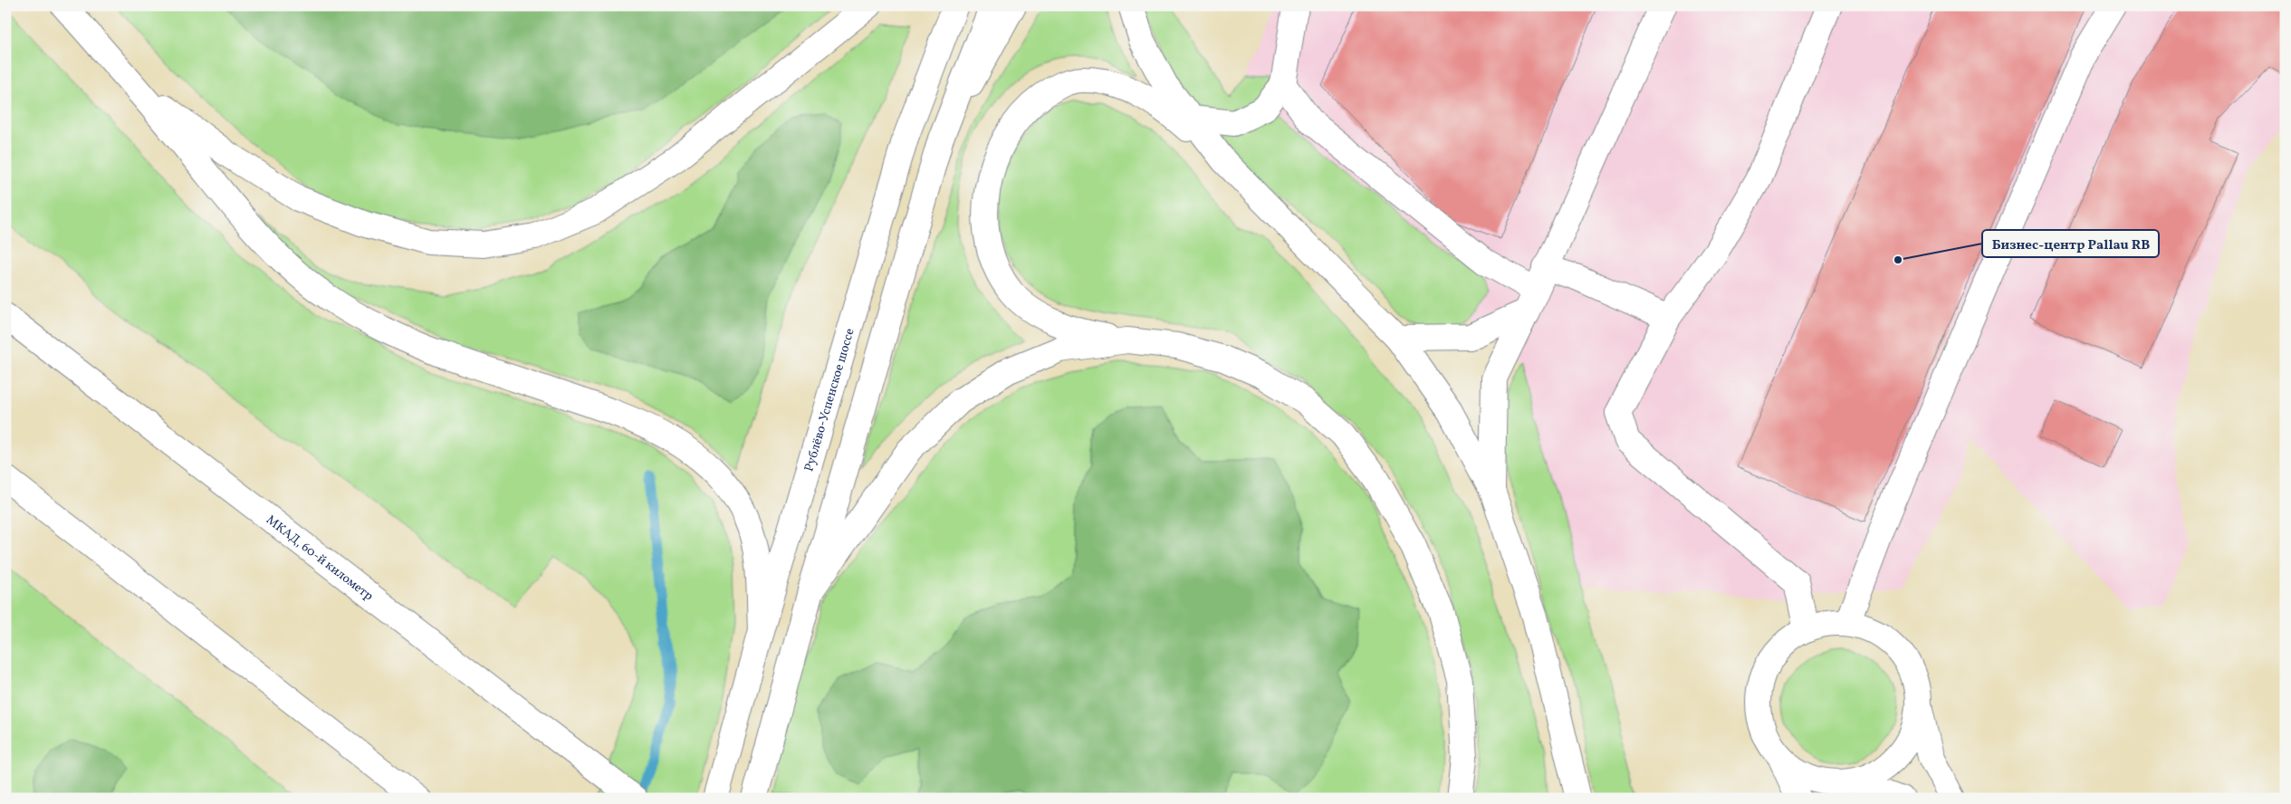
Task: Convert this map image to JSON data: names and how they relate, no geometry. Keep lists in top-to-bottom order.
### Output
{
  "streets": {
    "main road": ["Рублёво-Успенское шоссе", "МКАД, 60-й километр"]
  },
  "places": ["Бизнес-центр Pallau RB"]
}
